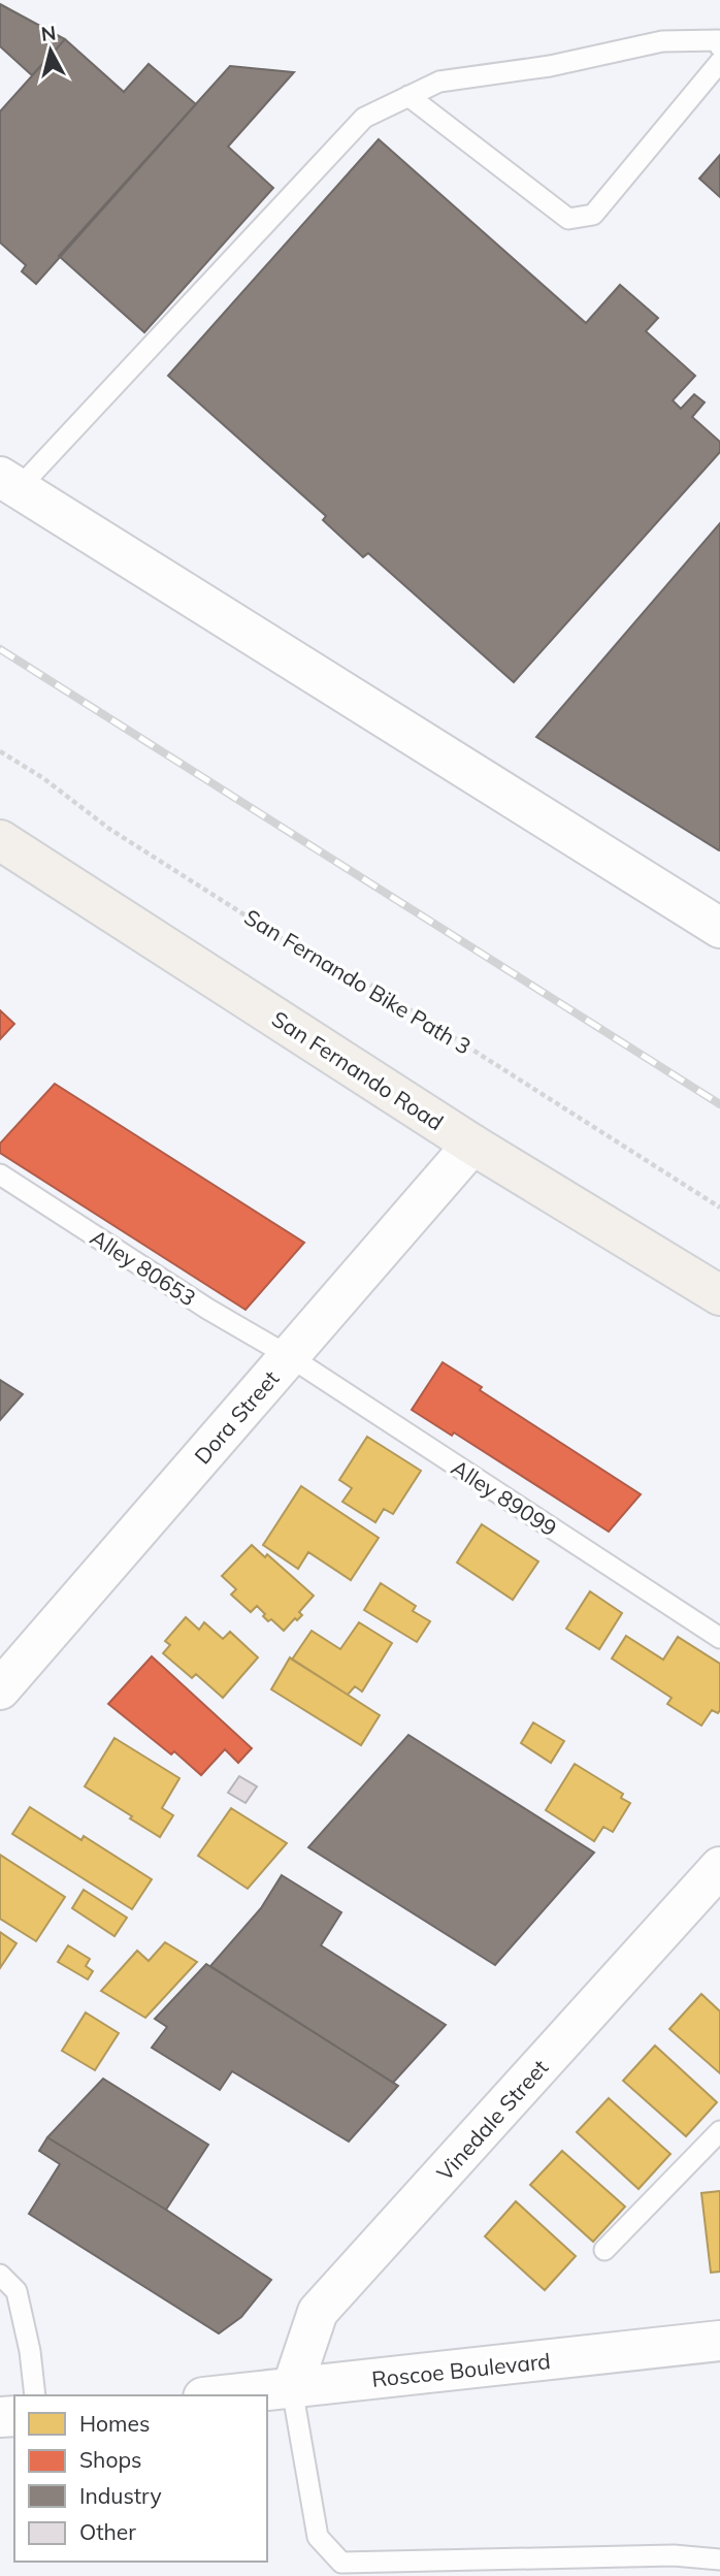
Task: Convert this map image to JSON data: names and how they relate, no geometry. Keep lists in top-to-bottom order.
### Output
{
  "streets": {
    "main road": ["San Fernando Road"],
    "street": ["Dora Street", "Vinedale Street", "Roscoe Boulevard"],
    "lane": ["Alley 80653", "Alley 89099"],
    "path": ["San Fernando Bike Path 3"]
  },
  "crossings": [
    ["San Fernando Road", "Dora Street"],
    ["Alley 80653", "Dora Street"],
    ["Alley 80653", "Alley 89099"],
    ["Dora Street", "Alley 89099"],
    ["Vinedale Street", "Roscoe Boulevard"]
  ],
  "legend": [
    "Homes",
    "Shops",
    "Industry",
    "Other"
  ],
  "north": "top"
}
